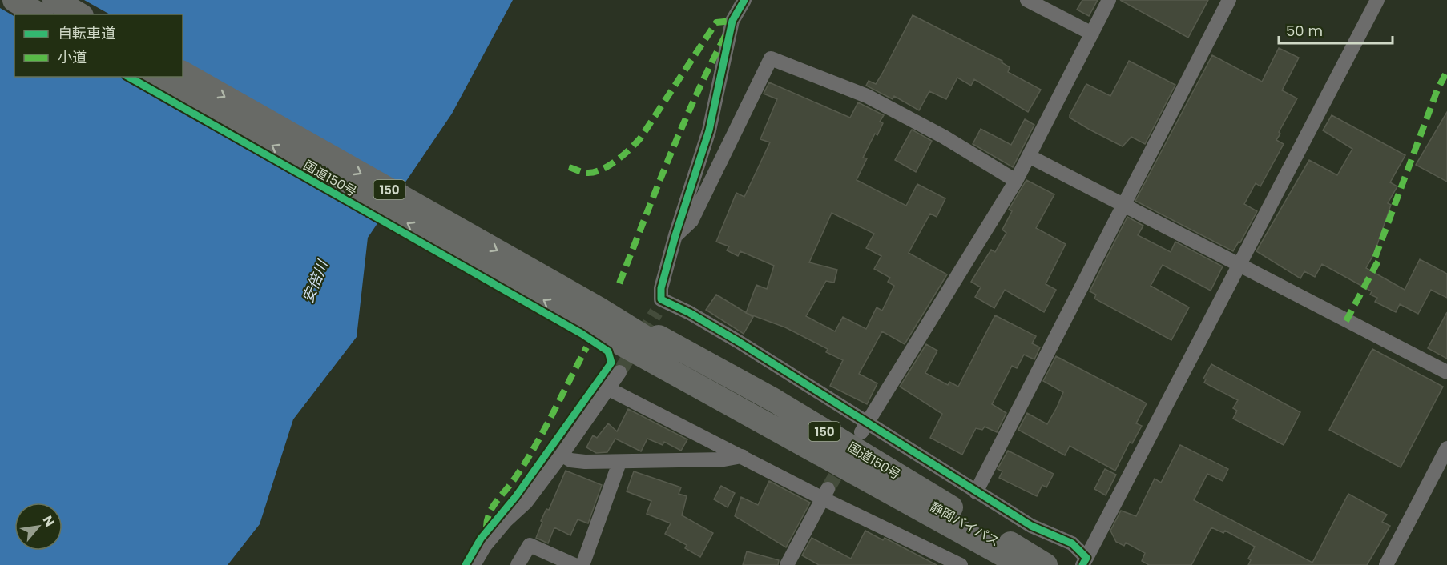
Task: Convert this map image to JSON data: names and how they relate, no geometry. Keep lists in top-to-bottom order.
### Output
{
  "streets": {
    "highway": ["国道150号", "150", "静岡バイパス"]
  },
  "crossings": [
    ["国道150号", "静岡バイパス"]
  ],
  "water": ["安倍川"],
  "legend": ["自転車道", "小道"],
  "scale_bar": "50 m",
  "north": "top right"
}
